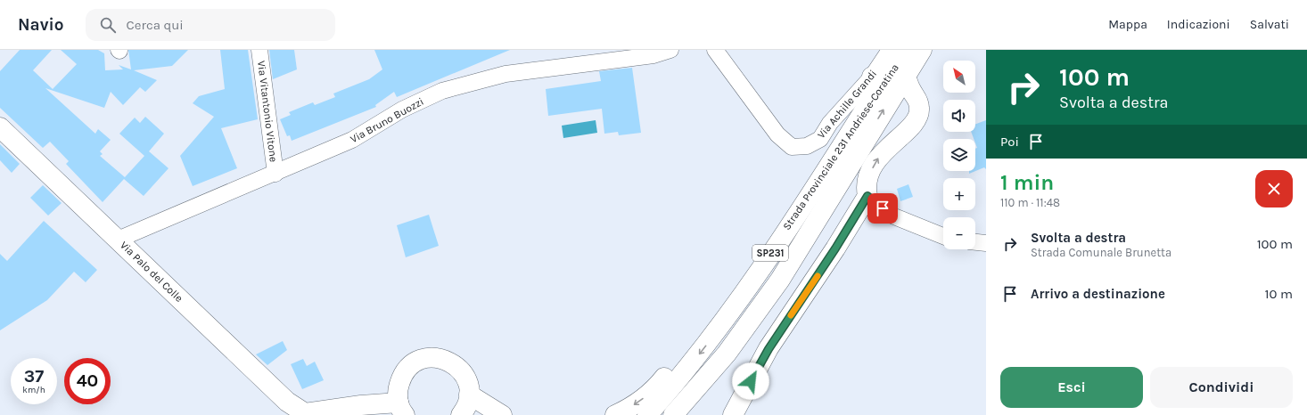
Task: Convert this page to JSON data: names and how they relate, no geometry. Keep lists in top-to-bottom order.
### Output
{
  "streets": {
    "main road": ["Strada Provinciale 231 Andriese-Coratina", "SP231", "Via Palo del Colle"],
    "street": ["Via Achille Grandi", "Via Vitantonio Vitone", "Via Bruno Buozzi"]
  },
  "crossings": [
    ["Via Vitantonio Vitone", "Via Bruno Buozzi"],
    ["Via Bruno Buozzi", "Via Palo del Colle"]
  ],
  "north": "top left",
  "page": {
    "header": "Navio",
    "search": "Cerca qui",
    "nav": ["Mappa", "Indicazioni", "Salvati"],
    "turn": ["100 m", "Svolta a destra"],
    "map_buttons": ["+", "−"],
    "then": "Poi",
    "heading": ["1 min", "110 m · 11:48"],
    "list": [
      {
        "name": "Svolta a destra",
        "note": "Strada Comunale Brunetta",
        "value": "100 m"
      },
      {
        "name": "Arrivo a destinazione",
        "value": "10 m"
      }
    ],
    "speed": "37 km/h",
    "limit": "40",
    "buttons": ["Esci", "Condividi"]
  }
}
